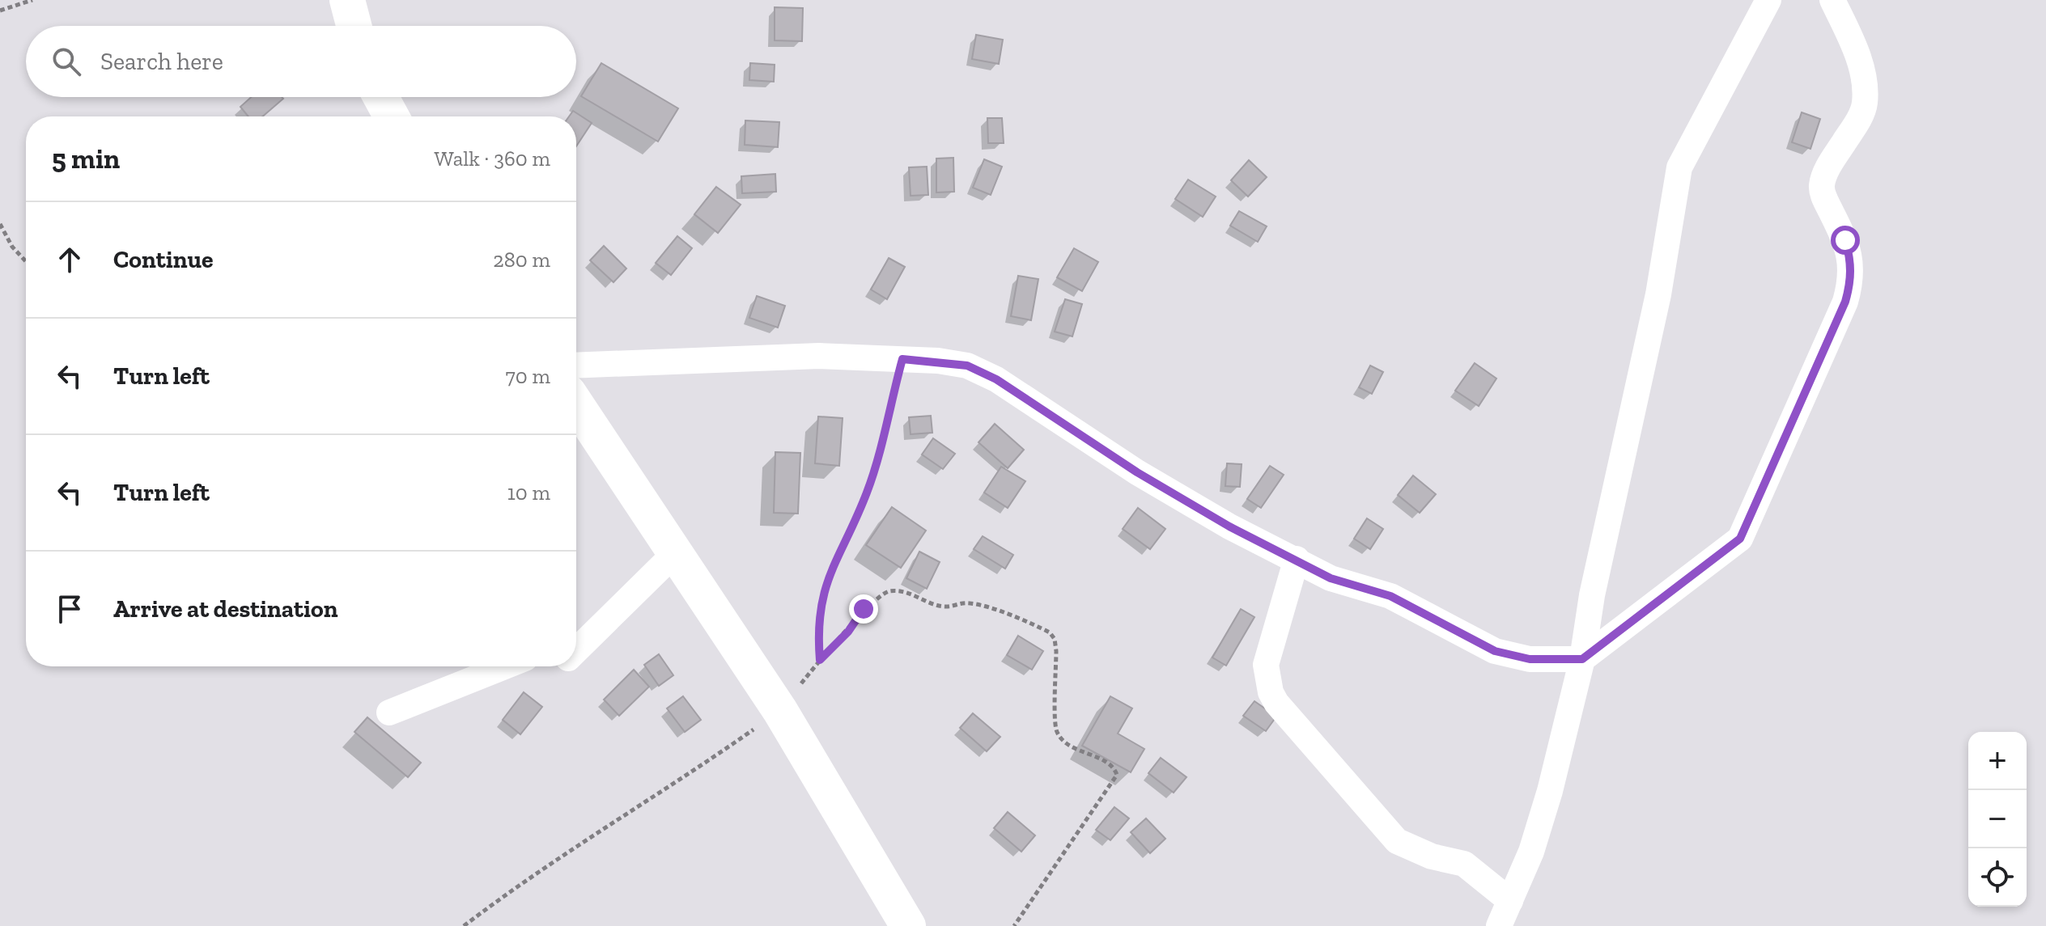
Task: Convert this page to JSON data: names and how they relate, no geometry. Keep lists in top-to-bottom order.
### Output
{
  "page": {
    "search": "Search here",
    "heading": ["5 min", "Walk · 360 m"],
    "list": [
      ["Continue", "280 m"],
      ["Turn left", "70 m"],
      ["Turn left", "10 m"],
      "Arrive at destination"
    ],
    "map_buttons": ["+", "−"]
  }
}
